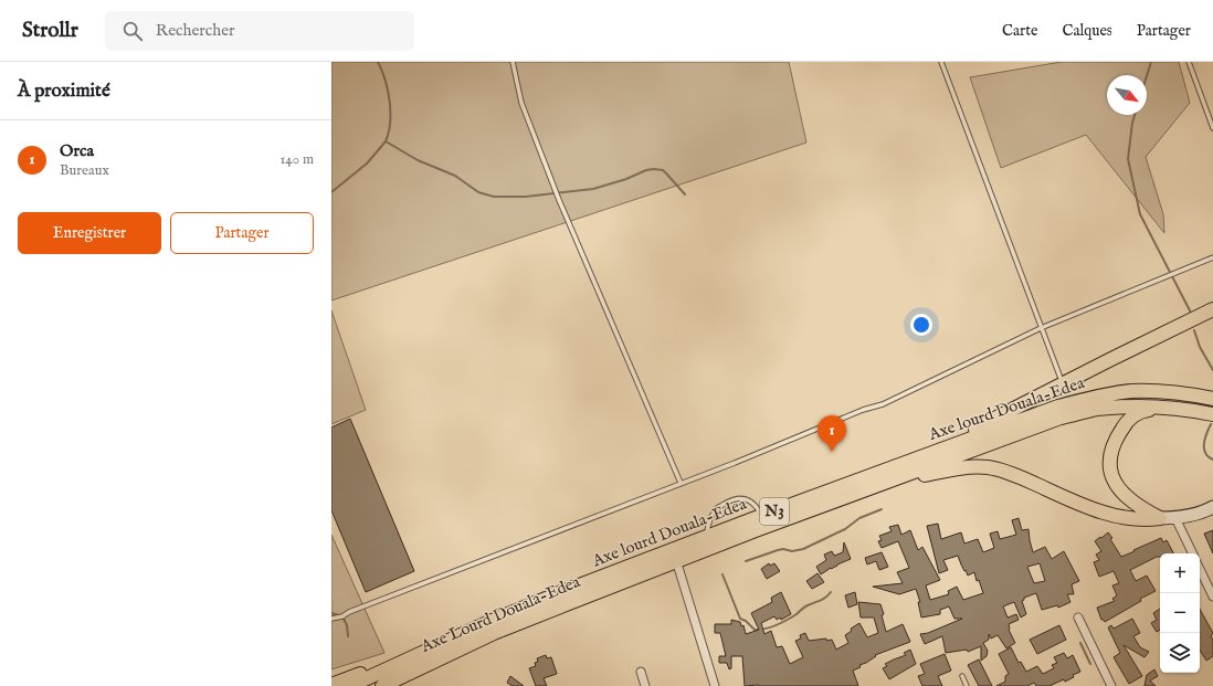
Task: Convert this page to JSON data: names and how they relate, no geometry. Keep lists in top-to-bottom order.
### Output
{
  "streets": {
    "highway": ["Axe lourd Douala-Edea", "N3", "Axe Lourd Douala-Edea"]
  },
  "crossings": [
    ["Axe lourd Douala-Edea", "Axe Lourd Douala-Edea"]
  ],
  "north": "bottom right",
  "page": {
    "header": "Strollr",
    "search": "Rechercher",
    "nav": ["Carte", "Calques", "Partager"],
    "heading": "À proximité",
    "list": [
      {
        "mark": "1",
        "name": "Orca",
        "note": "Bureaux",
        "value": "140 m"
      }
    ],
    "buttons": ["Enregistrer", "Partager"],
    "pins": "1",
    "map_buttons": ["+", "−"]
  }
}
